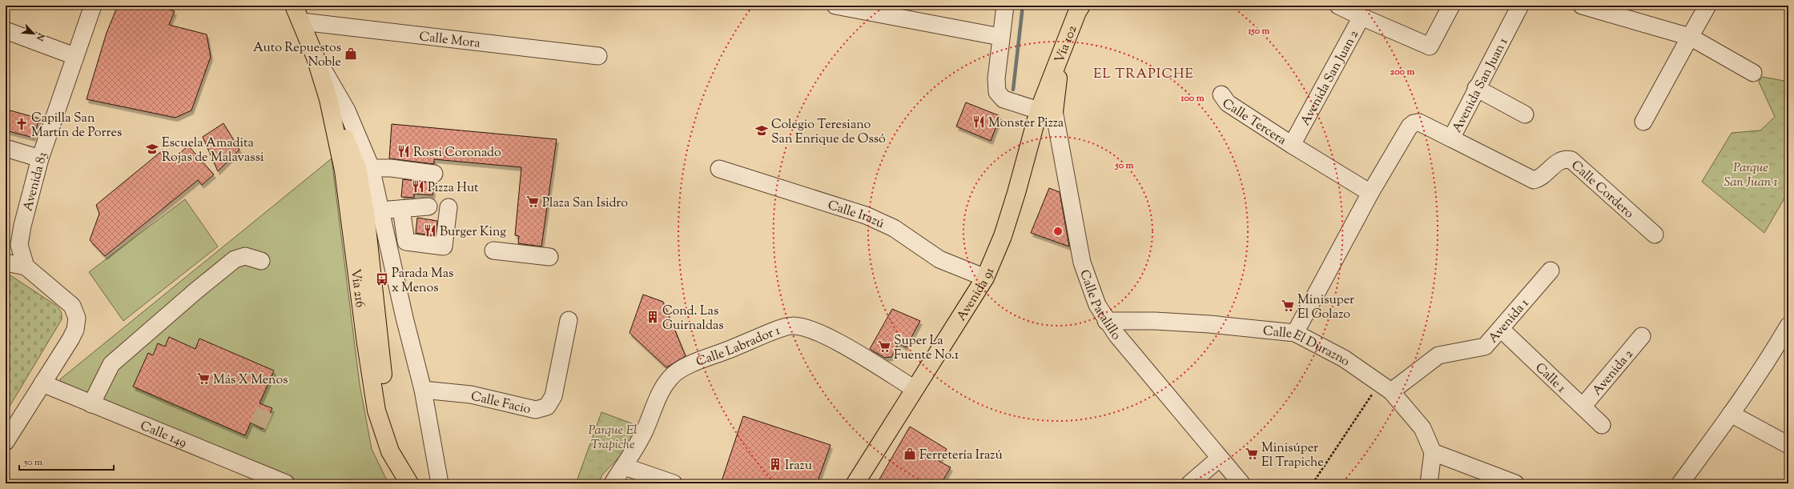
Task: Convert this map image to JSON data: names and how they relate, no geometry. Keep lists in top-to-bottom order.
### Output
{
  "streets": {
    "main road": ["Vía 102", "Vía 216", "Avenida 91"],
    "street": [
      "Calle Mora",
      "Avenida San Juan 2",
      "Avenida San Juan 1",
      "Calle Tercera",
      "Avenida 83",
      "Calle Cordero",
      "Calle Irazú",
      "Calle Patalillo",
      "Avenida 1",
      "Calle Labrador 1",
      "Calle El Durazno",
      "Avenida 2",
      "Calle 1",
      "Calle Facio",
      "Calle 149"
    ]
  },
  "crossings": [
    ["Calle Mora", "Vía 216"],
    ["Vía 102", "Avenida 91"],
    ["Avenida San Juan 2", "Calle Tercera"],
    ["Avenida San Juan 1", "Calle Cordero"],
    ["Calle Irazú", "Avenida 91"],
    ["Avenida 91", "Calle Patalillo"],
    ["Avenida 91", "Calle Labrador 1"],
    ["Calle Patalillo", "Calle El Durazno"],
    ["Avenida 1", "Calle El Durazno"],
    ["Avenida 1", "Calle 1"],
    ["Avenida 2", "Calle 1"]
  ],
  "districts": ["EL TRAPICHE"],
  "parks": ["Parque San Juan 1", "Parque El Trapiche"],
  "places": {
    "shop": ["Auto Repuestos Noble", "Ferretería Irazú"],
    "restaurant": [
      "Monster Pizza",
      "Rosti Coronado",
      "Pizza Hut",
      "Burger King"
    ],
    "church": ["Capilla San Martín de Porres"],
    "school or university": ["Colegio Teresiano San Enrique de Ossó", "Escuela Amadita Rojas de Malavassi"],
    "supermarket": [
      "Plaza San Isidro",
      "Minisuper El Golazo",
      "Super La Fuente No.1",
      "Más X Menos",
      "Minisúper El Trapiche"
    ],
    "bus stop": ["Parada Mas x Menos"],
    "building": ["Cond. Las Guirnaldas", "Irazu"]
  },
  "scale_bar": "50 m",
  "north": "bottom right",
  "rings": [
    "150 m",
    "200 m",
    "100 m",
    "50 m"
  ]
}
